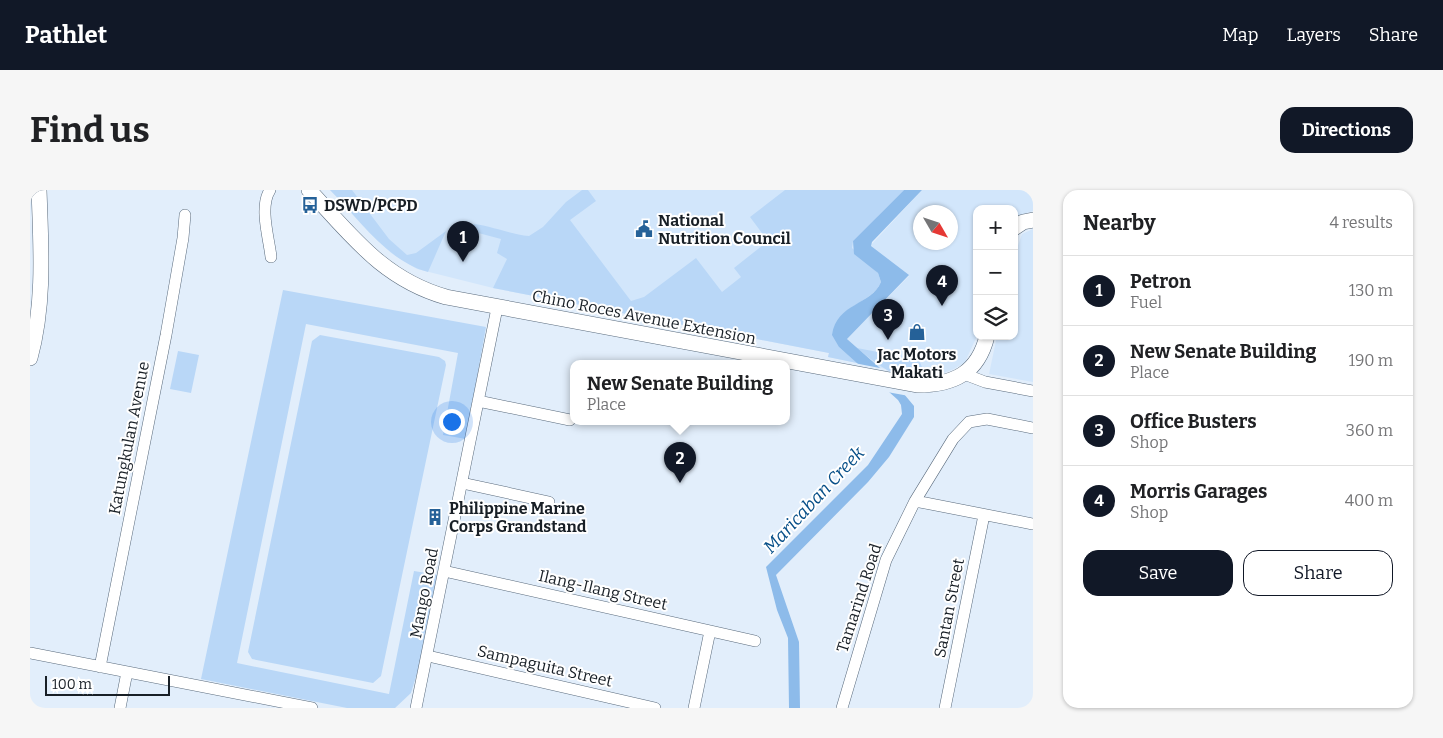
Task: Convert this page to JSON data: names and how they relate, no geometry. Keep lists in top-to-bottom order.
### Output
{
  "streets": {
    "main road": ["Chino Roces Avenue Extension"],
    "street": [
      "Katungkulan Avenue",
      "Ilang-Ilang Street",
      "Mango Road",
      "Tamarind Road",
      "Santan Street",
      "Sampaguita Street"
    ]
  },
  "crossings": [
    ["Chino Roces Avenue Extension", "Mango Road"],
    ["Ilang-Ilang Street", "Mango Road"],
    ["Mango Road", "Sampaguita Street"]
  ],
  "water": ["Maricaban Creek"],
  "places": {
    "bus stop": ["DSWD/PCPD"],
    "public building": ["National Nutrition Council"],
    "shop": ["Jac Motors Makati"],
    "building": ["Philippine Marine Corps Grandstand"]
  },
  "scale_bar": "100 m",
  "north": "bottom right",
  "page": {
    "header": "Pathlet",
    "nav": ["Map", "Layers", "Share"],
    "buttons": [
      "Directions",
      ["Save", "Share"]
    ],
    "title": "Find us",
    "heading": ["Nearby", "4 results"],
    "map_buttons": ["+", "−"],
    "pins": [
      "1",
      "4",
      "3",
      "2"
    ],
    "list": [
      {
        "mark": "1",
        "name": "Petron",
        "note": "Fuel",
        "value": "130 m"
      },
      {
        "mark": "2",
        "name": "New Senate Building",
        "note": "Place",
        "value": "190 m"
      },
      {
        "mark": "3",
        "name": "Office Busters",
        "note": "Shop",
        "value": "360 m"
      },
      {
        "mark": "4",
        "name": "Morris Garages",
        "note": "Shop",
        "value": "400 m"
      }
    ],
    "popup": ["New Senate Building", "Place"],
    "scale": "100 m"
  }
}
